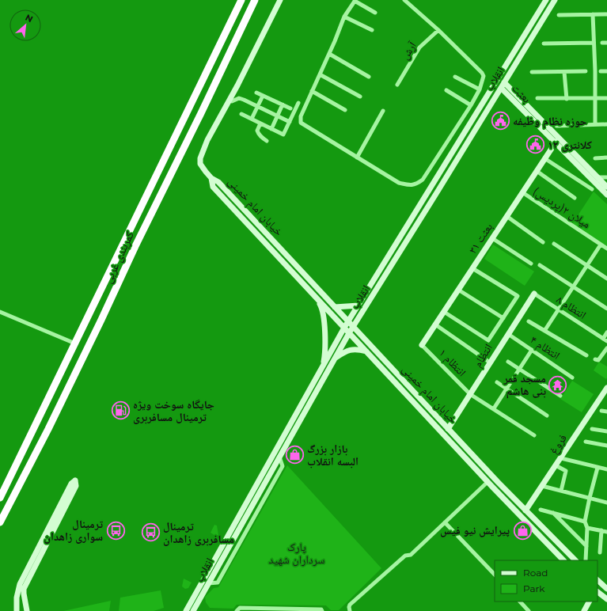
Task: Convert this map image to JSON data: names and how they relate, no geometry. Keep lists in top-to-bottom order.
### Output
{
  "streets": {
    "highway": ["کمربندی غربی"],
    "main road": [
      "انقلاب",
      "بعثت",
      "خیابان امام خمینی",
      "بعثت ۳۱",
      "انتظام",
      "فروغ"
    ],
    "street": [
      "آرش",
      "میلان ۲(پردیس)",
      "انتظام ۸",
      "انتظام ۴",
      "انتظام ۱"
    ]
  },
  "crossings": [
    ["انقلاب", "بعثت"],
    ["انقلاب", "خیابان امام خمینی"],
    ["بعثت", "بعثت ۳۱"],
    ["خیابان امام خمینی", "انتظام"],
    ["خیابان امام خمینی", "فروغ"],
    ["میلان ۲(پردیس)", "بعثت ۳۱"],
    ["بعثت ۳۱", "انتظام ۱"],
    ["انتظام ۸", "انتظام"],
    ["انتظام ۴", "انتظام"],
    ["انتظام", "انتظام ۱"]
  ],
  "parks": ["پارک سرداران شهید"],
  "places": {
    "public building": ["حوزه نظام وظیفه", "کلانتری ۱۲"],
    "temple": ["مسجد قمر بنی هاشم"],
    "fuel station": ["جایگاه سوخت ویژه ترمینال مسافربری"],
    "shop": ["بازار بزرگ البسه انقلاب", "پیرایش نیو فیس"],
    "bus stop": ["ترمینال سواری زاهدان", "ترمینال مسافربری زاهدان"]
  },
  "legend": ["Road", "Park"],
  "north": "top right"
}
